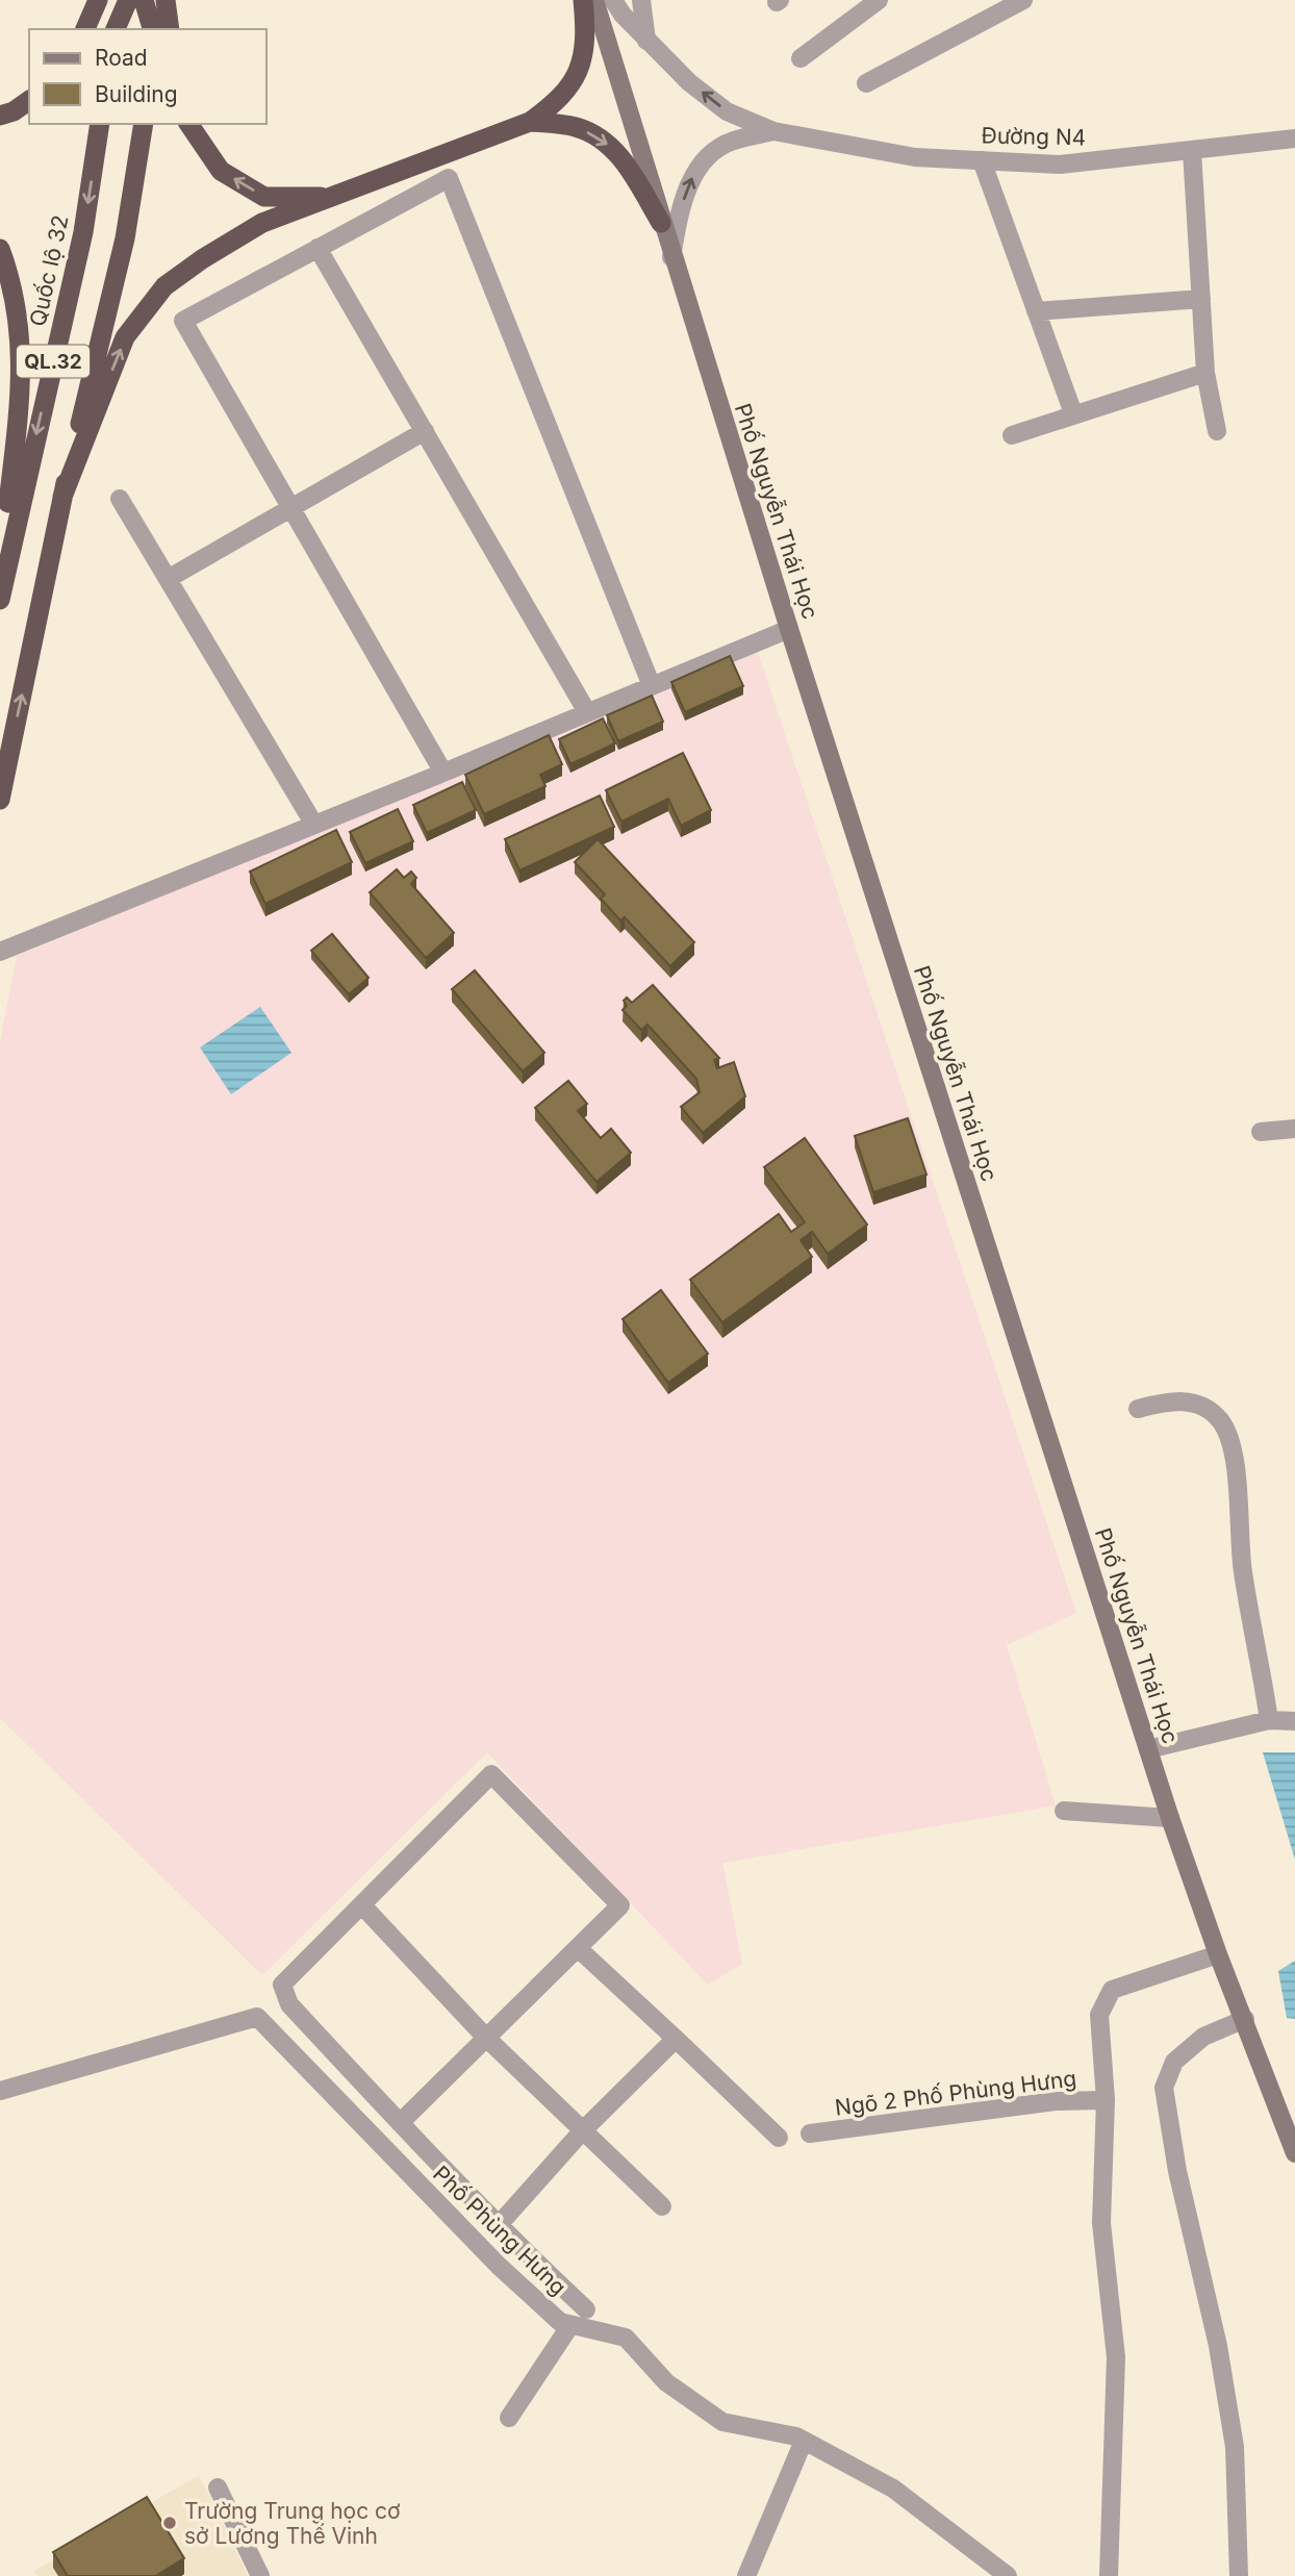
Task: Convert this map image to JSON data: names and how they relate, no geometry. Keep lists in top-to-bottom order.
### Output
{
  "streets": {
    "highway": ["Quốc lộ 32", "QL.32"],
    "main road": ["Phố Nguyễn Thái Học"],
    "street": ["Đường N4", "Ngõ 2 Phố Phùng Hưng", "Phố Phùng Hưng"]
  },
  "places": ["Trường Trung học cơ sở Lương Thế Vinh"],
  "legend": ["Road", "Building"]
}
